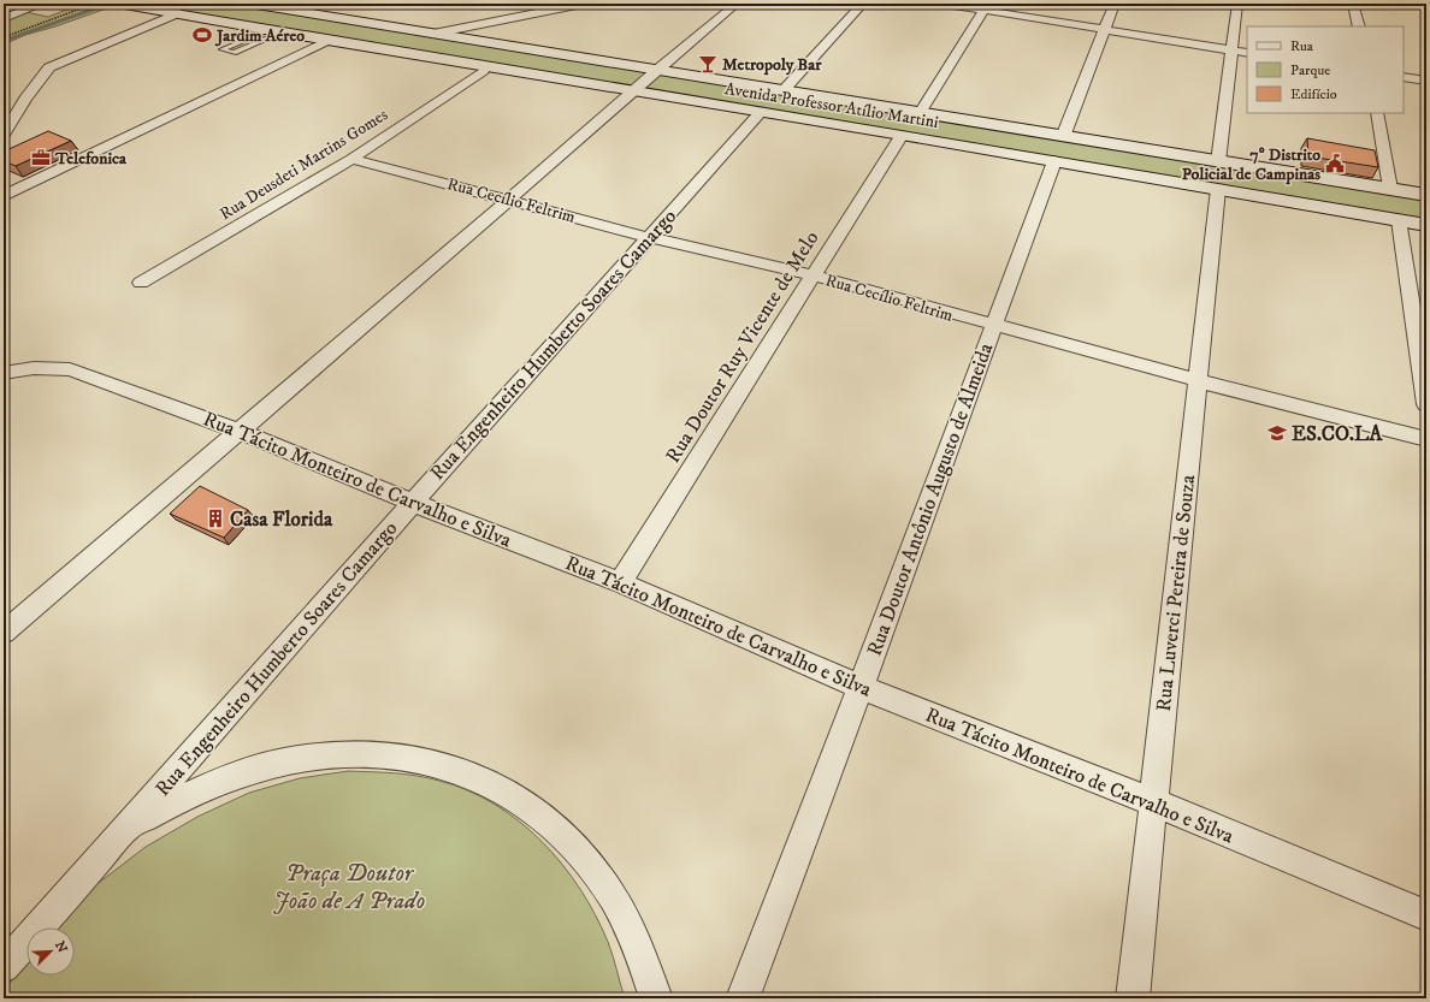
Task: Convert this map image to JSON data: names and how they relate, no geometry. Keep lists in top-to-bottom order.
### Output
{
  "streets": {
    "main road": ["Avenida Professor Atílio Martini"],
    "street": [
      "Rua Deusdeti Martins Gomes",
      "Rua Cecílio Feltrim",
      "Rua Engenheiro Humberto Soares Camargo",
      "Rua Doutor Ruy Vicente de Melo",
      "Rua Tácito Monteiro de Carvalho e Silva",
      "Rua Doutor Antônio Augusto de Almeida",
      "Rua Luverci Pereira de Souza"
    ]
  },
  "crossings": [
    ["Avenida Professor Atílio Martini", "Rua Engenheiro Humberto Soares Camargo"],
    ["Avenida Professor Atílio Martini", "Rua Doutor Ruy Vicente de Melo"],
    ["Avenida Professor Atílio Martini", "Rua Doutor Antônio Augusto de Almeida"],
    ["Avenida Professor Atílio Martini", "Rua Luverci Pereira de Souza"],
    ["Rua Deusdeti Martins Gomes", "Rua Cecílio Feltrim"],
    ["Rua Cecílio Feltrim", "Rua Engenheiro Humberto Soares Camargo"],
    ["Rua Cecílio Feltrim", "Rua Doutor Ruy Vicente de Melo"],
    ["Rua Cecílio Feltrim", "Rua Doutor Antônio Augusto de Almeida"],
    ["Rua Cecílio Feltrim", "Rua Luverci Pereira de Souza"],
    ["Rua Engenheiro Humberto Soares Camargo", "Rua Tácito Monteiro de Carvalho e Silva"],
    ["Rua Doutor Ruy Vicente de Melo", "Rua Tácito Monteiro de Carvalho e Silva"],
    ["Rua Tácito Monteiro de Carvalho e Silva", "Rua Doutor Antônio Augusto de Almeida"],
    ["Rua Tácito Monteiro de Carvalho e Silva", "Rua Luverci Pereira de Souza"]
  ],
  "parks": ["Praça Doutor João de A Prado"],
  "places": {
    "sports": ["Jardim Aéreo"],
    "bar": ["Metropoly Bar"],
    "office": ["Telefonica"],
    "public building": ["7º Distrito Policial de Campinas"],
    "school or university": ["ES.CO.LA"],
    "building": ["Casa Florida"]
  },
  "legend": ["Rua", "Parque", "Edifício"],
  "north": "top right"
}
